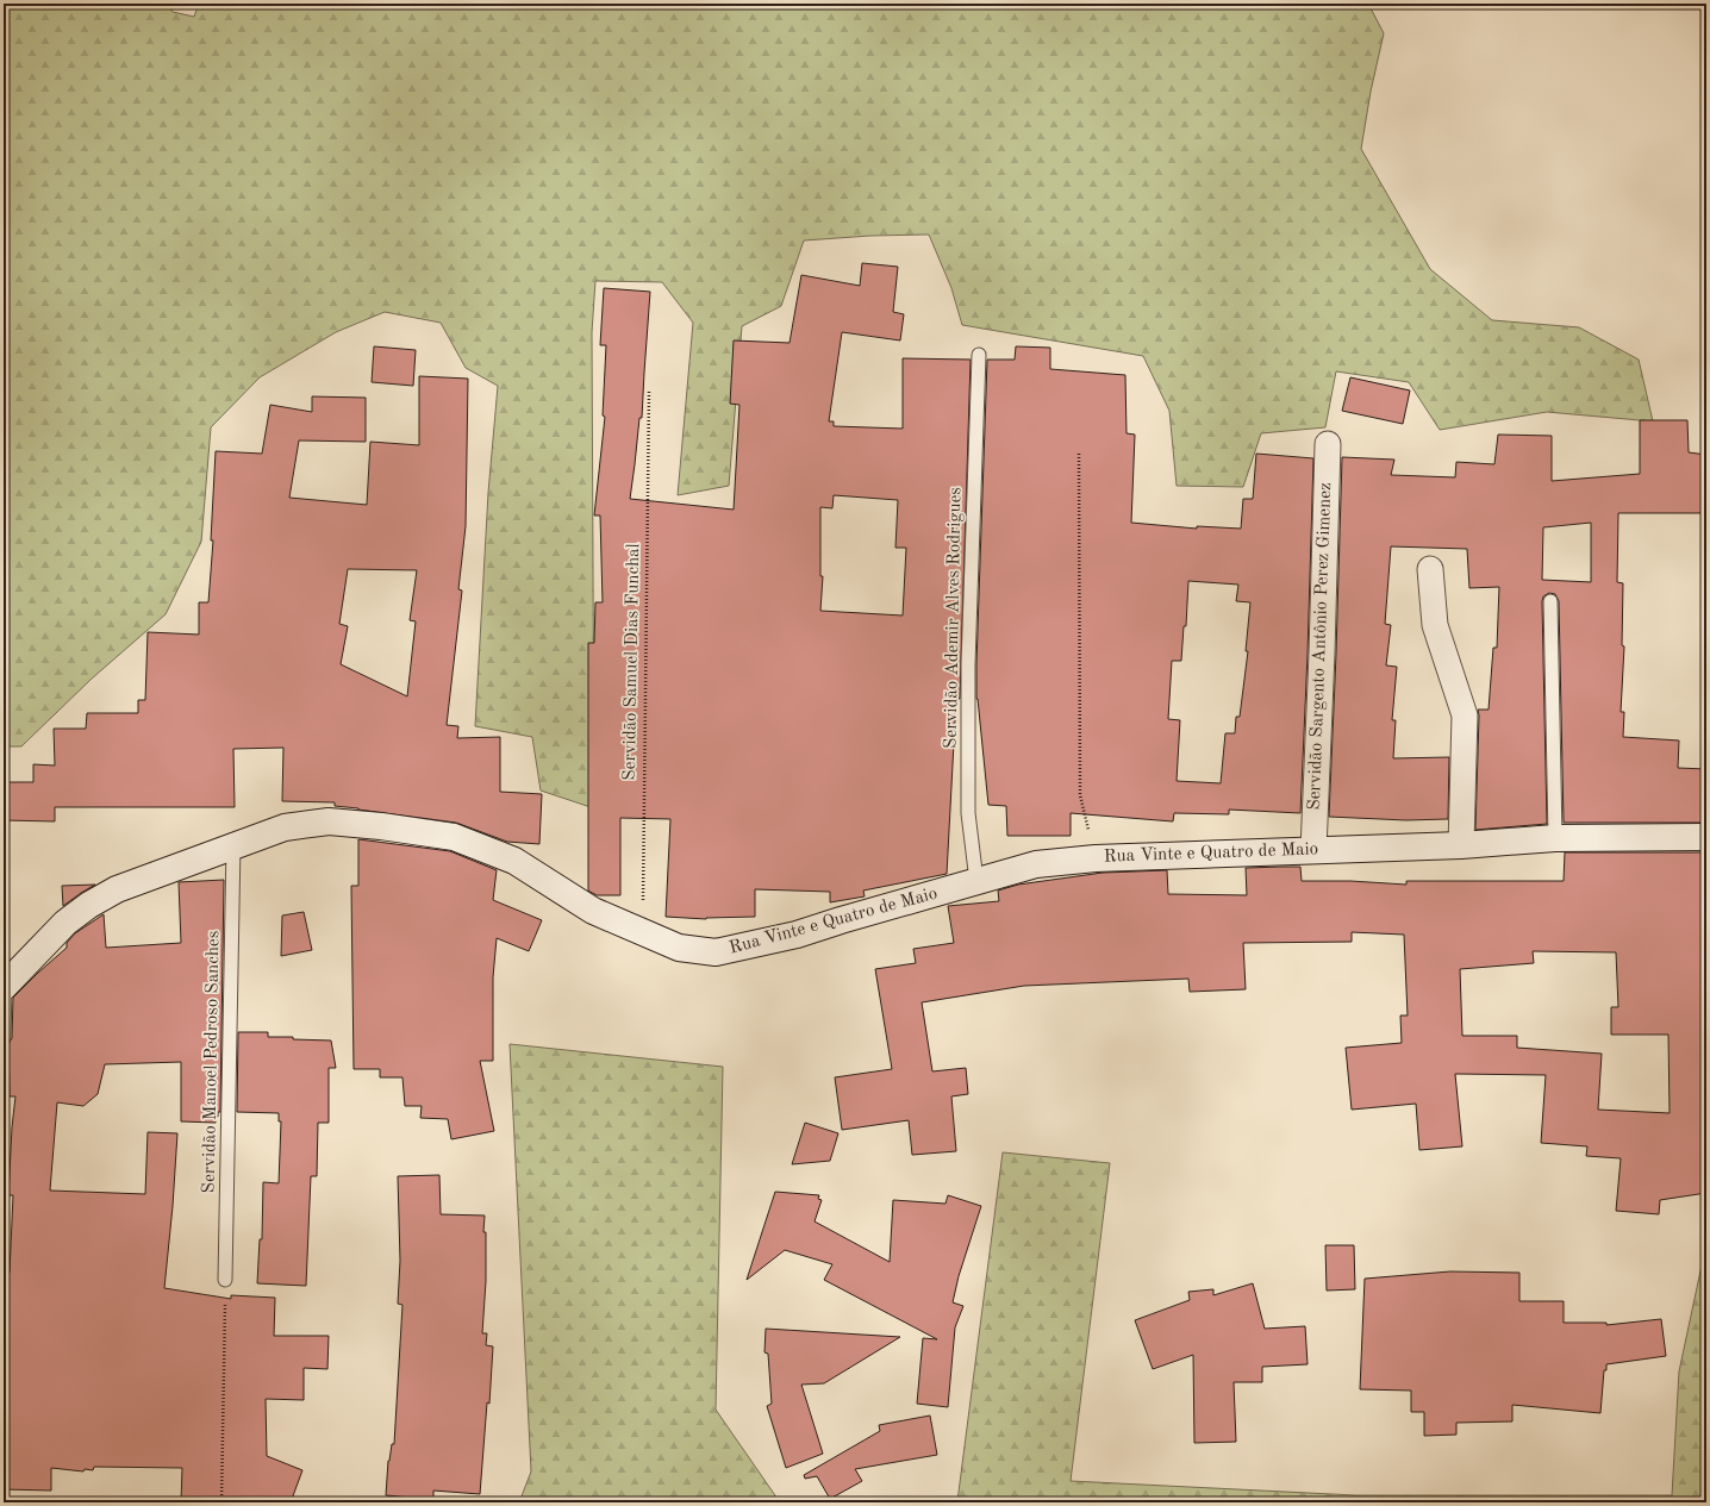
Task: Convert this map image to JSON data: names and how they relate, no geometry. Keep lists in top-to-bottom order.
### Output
{
  "streets": {
    "street": ["Servidão Sargento Antônio Perez Gimenez", "Rua Vinte e Quatro de Maio"],
    "lane": ["Servidão Ademir Alves Rodrigues", "Servidão Manoel Pedroso Sanches"],
    "path": ["Servidão Samuel Dias Funchal"]
  },
  "crossings": [
    ["Servidão Ademir Alves Rodrigues", "Rua Vinte e Quatro de Maio"],
    ["Servidão Sargento Antônio Perez Gimenez", "Rua Vinte e Quatro de Maio"],
    ["Servidão Samuel Dias Funchal", "Rua Vinte e Quatro de Maio"],
    ["Rua Vinte e Quatro de Maio", "Servidão Manoel Pedroso Sanches"]
  ]
}
